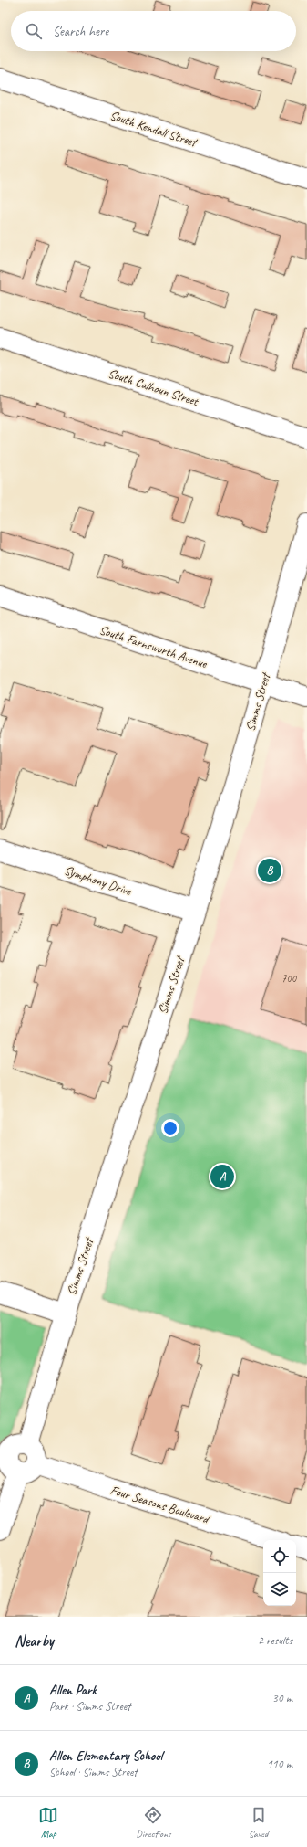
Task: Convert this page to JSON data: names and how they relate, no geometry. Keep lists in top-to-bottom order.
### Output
{
  "streets": {
    "street": [
      "South Kendall Street",
      "South Calhoun Street",
      "South Farnsworth Avenue",
      "Simms Street",
      "Symphony Drive",
      "Four Seasons Boulevard"
    ]
  },
  "crossings": [
    ["South Farnsworth Avenue", "Simms Street"],
    ["Simms Street", "Symphony Drive"],
    ["Simms Street", "Four Seasons Boulevard"]
  ],
  "house_numbers": ["700"],
  "page": {
    "search": "Search here",
    "pins": ["B", "A"],
    "heading": ["Nearby", "2 results"],
    "list": [
      {
        "mark": "A",
        "name": "Allen Park",
        "note": "Park · Simms Street",
        "value": "30 m"
      },
      {
        "mark": "B",
        "name": "Allen Elementary School",
        "note": "School · Simms Street",
        "value": "110 m"
      }
    ],
    "nav": ["Map", "Directions", "Saved"]
  }
}
